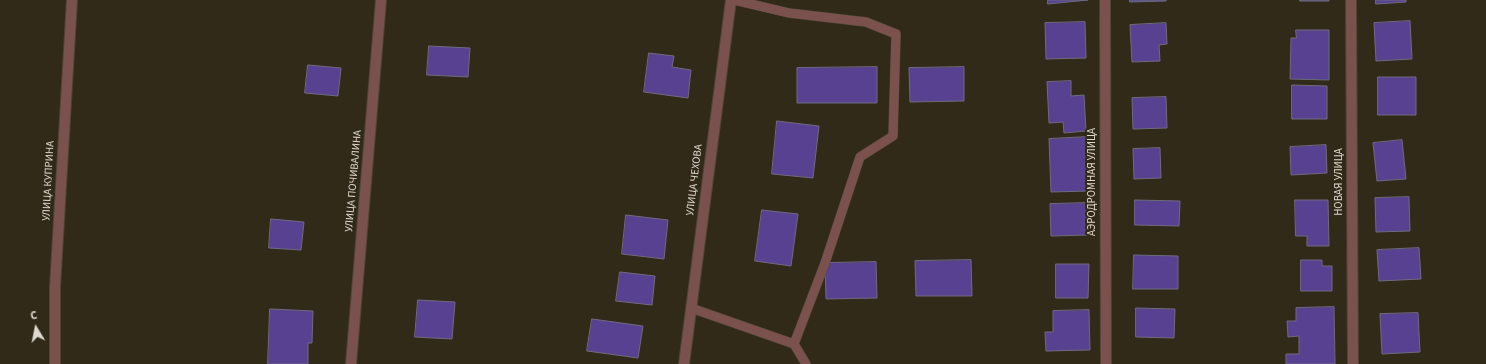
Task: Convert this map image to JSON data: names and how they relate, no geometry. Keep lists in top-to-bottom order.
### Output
{
  "streets": {
    "street": [
      "УЛИЦА ЧЕХОВА",
      "УЛИЦА КУПРИНА",
      "УЛИЦА ПОЧИВАЛИНА",
      "АЭРОДРОМНАЯ УЛИЦА",
      "НОВАЯ УЛИЦА"
    ]
  },
  "north": "top"
}
